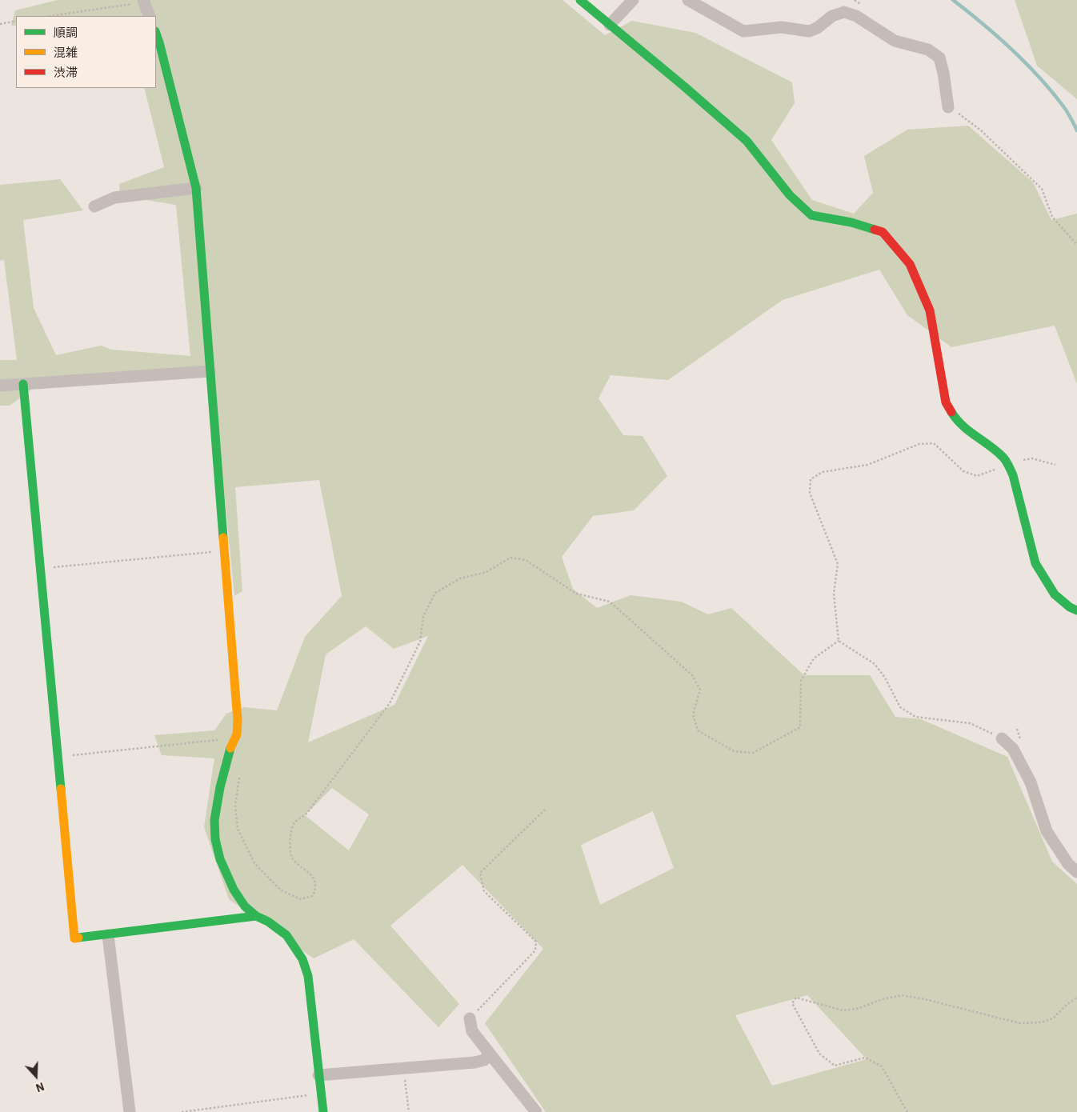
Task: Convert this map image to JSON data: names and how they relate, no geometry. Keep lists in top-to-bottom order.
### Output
{
  "legend": ["順調", "混雑", "渋滞"],
  "north": "bottom"
}
